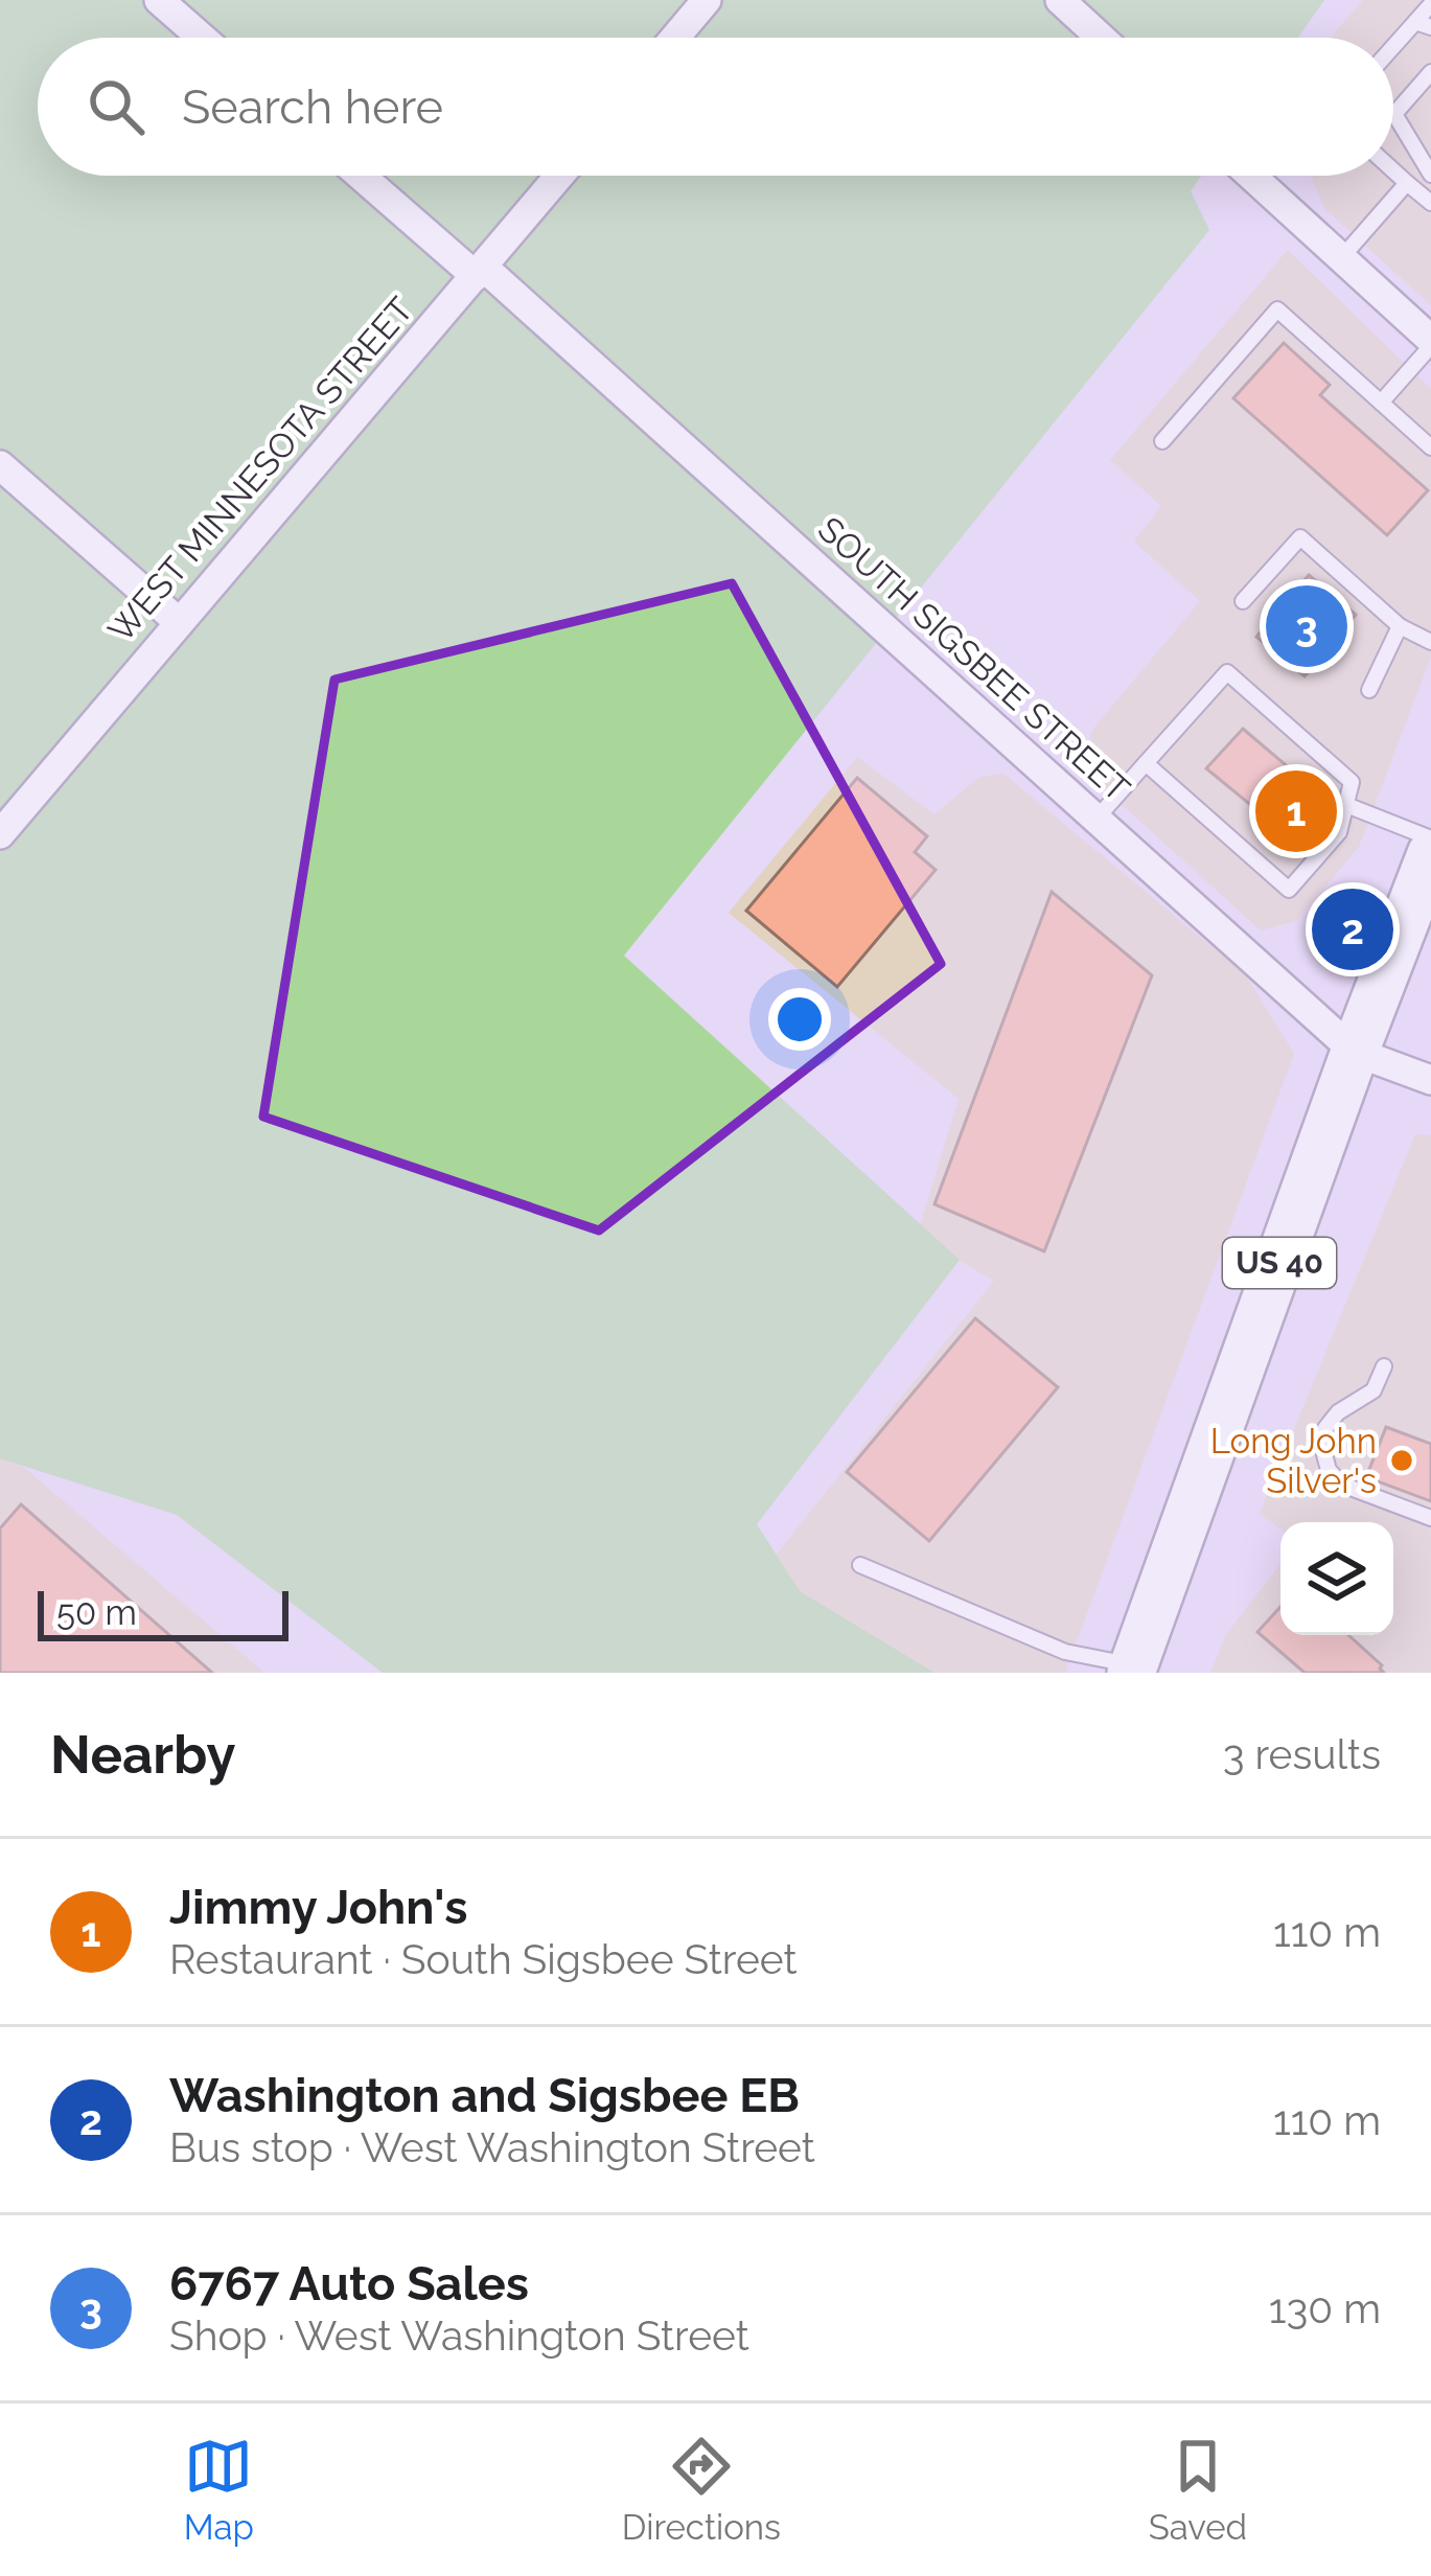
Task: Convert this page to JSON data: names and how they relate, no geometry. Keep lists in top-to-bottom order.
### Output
{
  "streets": {
    "main road": ["US 40"],
    "street": ["WEST MINNESOTA STREET", "SOUTH SIGSBEE STREET"]
  },
  "crossings": [
    ["WEST MINNESOTA STREET", "SOUTH SIGSBEE STREET"],
    ["SOUTH SIGSBEE STREET", "US 40"]
  ],
  "places": ["Long John Silver's"],
  "scale_bar": "50 m",
  "page": {
    "search": "Search here",
    "pins": ["3", "1", "2"],
    "scale": "50 m",
    "heading": ["Nearby", "3 results"],
    "list": [
      {
        "mark": "1",
        "name": "Jimmy John's",
        "note": "Restaurant · South Sigsbee Street",
        "value": "110 m"
      },
      {
        "mark": "2",
        "name": "Washington and Sigsbee EB",
        "note": "Bus stop · West Washington Street",
        "value": "110 m"
      },
      {
        "mark": "3",
        "name": "6767 Auto Sales",
        "note": "Shop · West Washington Street",
        "value": "130 m"
      }
    ],
    "nav": ["Map", "Directions", "Saved"]
  }
}
